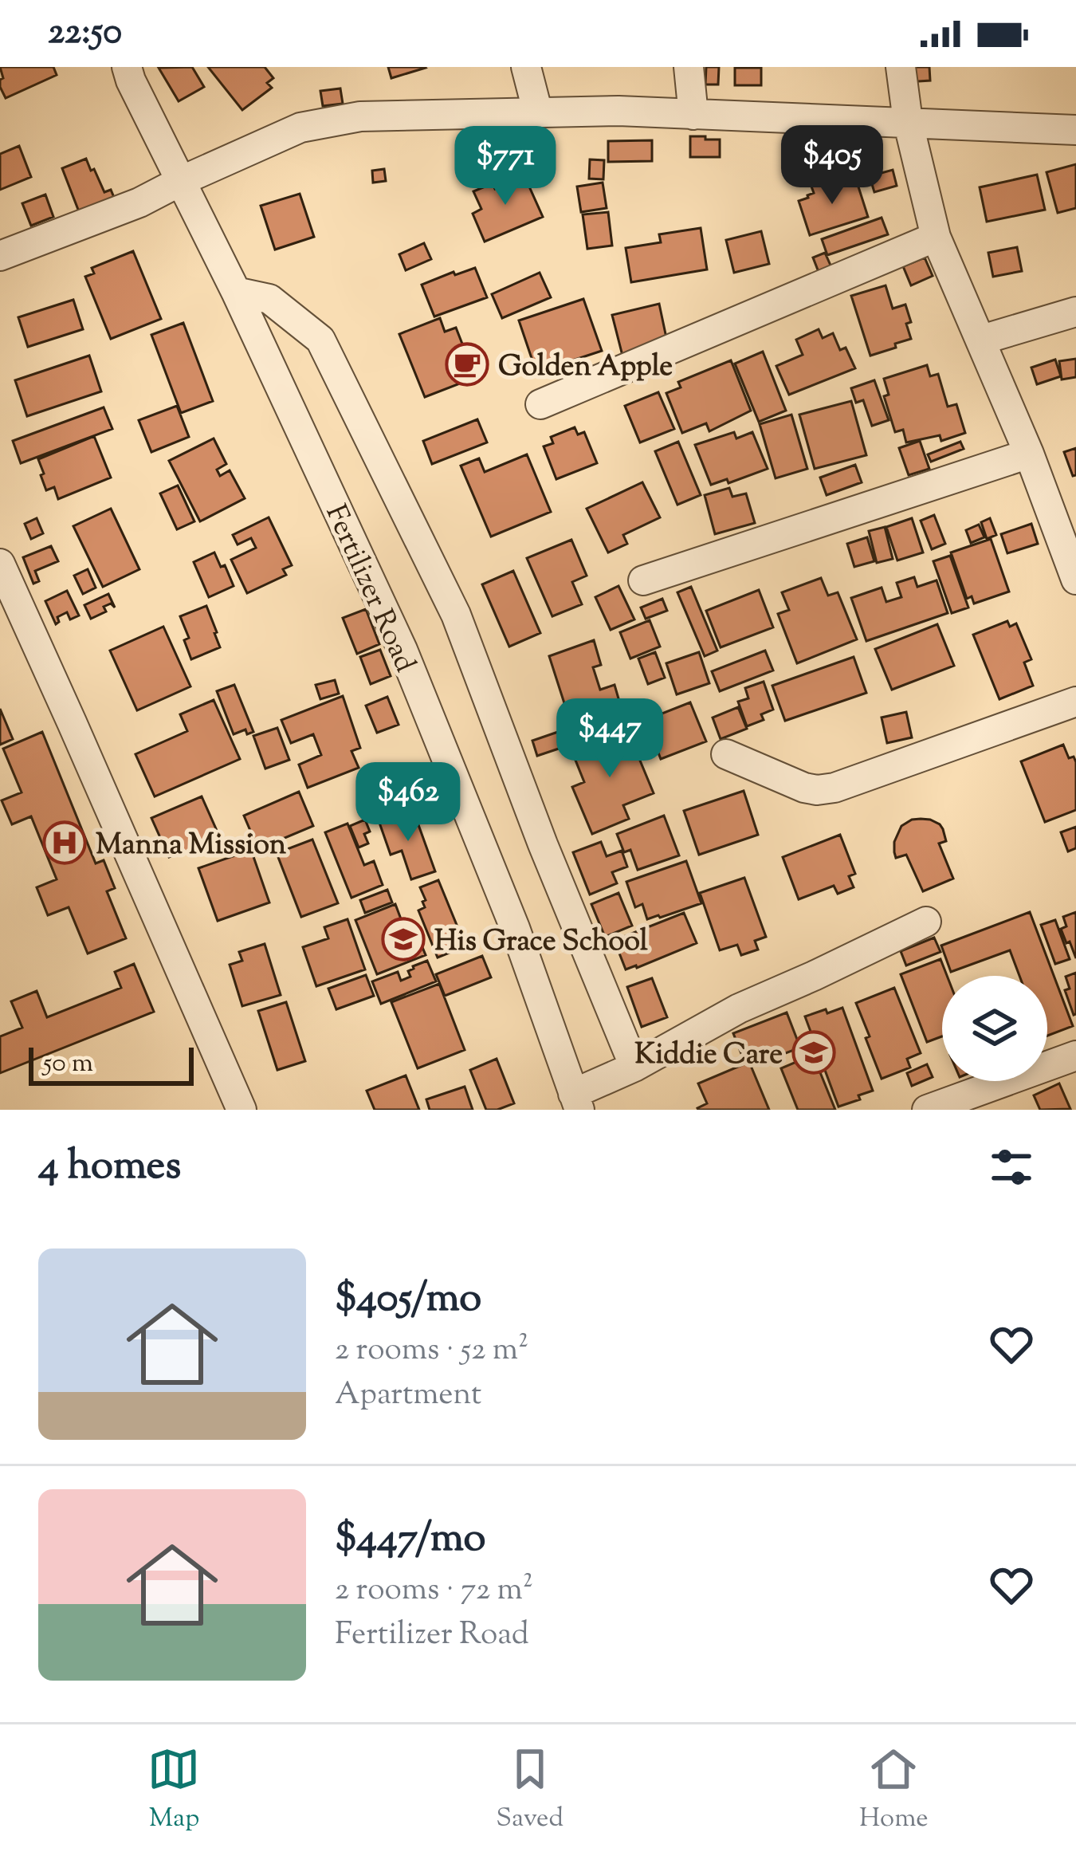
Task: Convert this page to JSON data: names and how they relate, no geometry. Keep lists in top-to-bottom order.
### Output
{
  "streets": {
    "street": ["Fertilizer Road"]
  },
  "places": {
    "cafe": ["Golden Apple"],
    "hospital": ["Manna Mission"],
    "school or university": ["His Grace School", "Kiddie Care"]
  },
  "scale_bar": "50 m",
  "page": {
    "status": "22:50",
    "price": [
      "$405",
      "$771",
      "$447",
      "$462"
    ],
    "scale": "50 m",
    "heading": "4 homes",
    "list": [
      {
        "name": "$405/mo",
        "note": "2 rooms · 52 m² · Apartment"
      },
      {
        "name": "$447/mo",
        "note": "2 rooms · 72 m² · Fertilizer Road"
      }
    ],
    "tabs": ["Map", "Saved", "Home"]
  }
}
